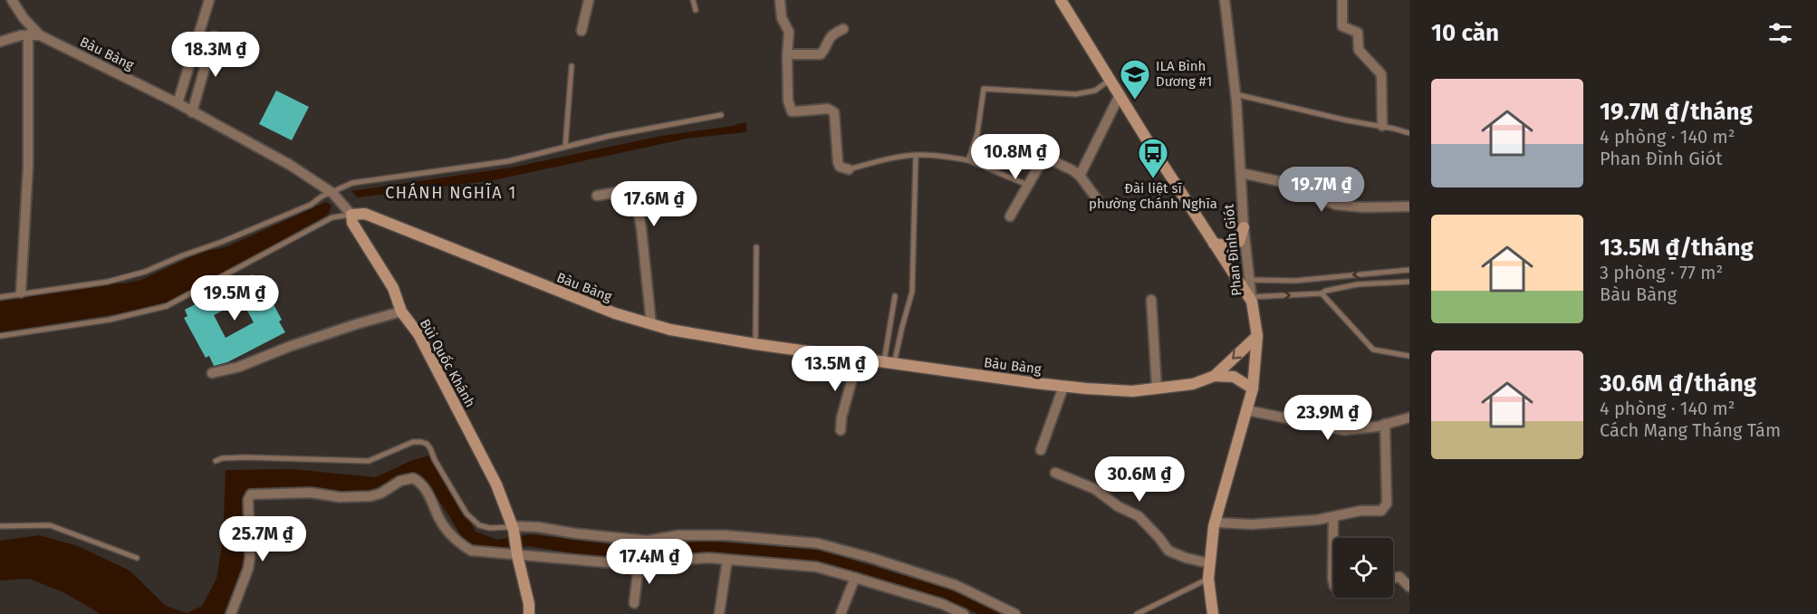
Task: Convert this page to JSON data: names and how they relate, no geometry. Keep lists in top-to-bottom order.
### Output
{
  "streets": {
    "street": ["Bàu Bàng", "Phan Đình Giót", "Bùi Quốc Khánh"]
  },
  "crossings": [
    ["Bàu Bàng", "Bùi Quốc Khánh"]
  ],
  "districts": ["CHÁNH NGHĨA 1"],
  "places": {
    "school or university": ["ILA Bình Dương #1"],
    "bus stop": ["Đài liệt sĩ phường Chánh Nghĩa"]
  },
  "page": {
    "heading": "10 căn",
    "price": [
      "18.3M ₫",
      "10.8M ₫",
      "19.7M ₫",
      "17.6M ₫",
      "19.5M ₫",
      "13.5M ₫",
      "23.9M ₫",
      "30.6M ₫",
      "25.7M ₫",
      "17.4M ₫"
    ],
    "list": [
      {
        "name": "19.7M ₫/tháng",
        "note": "4 phòng · 140 m² · Phan Đình Giót"
      },
      {
        "name": "13.5M ₫/tháng",
        "note": "3 phòng · 77 m² · Bàu Bàng"
      },
      {
        "name": "30.6M ₫/tháng",
        "note": "4 phòng · 140 m² · Cách Mạng Tháng Tám"
      }
    ]
  }
}
